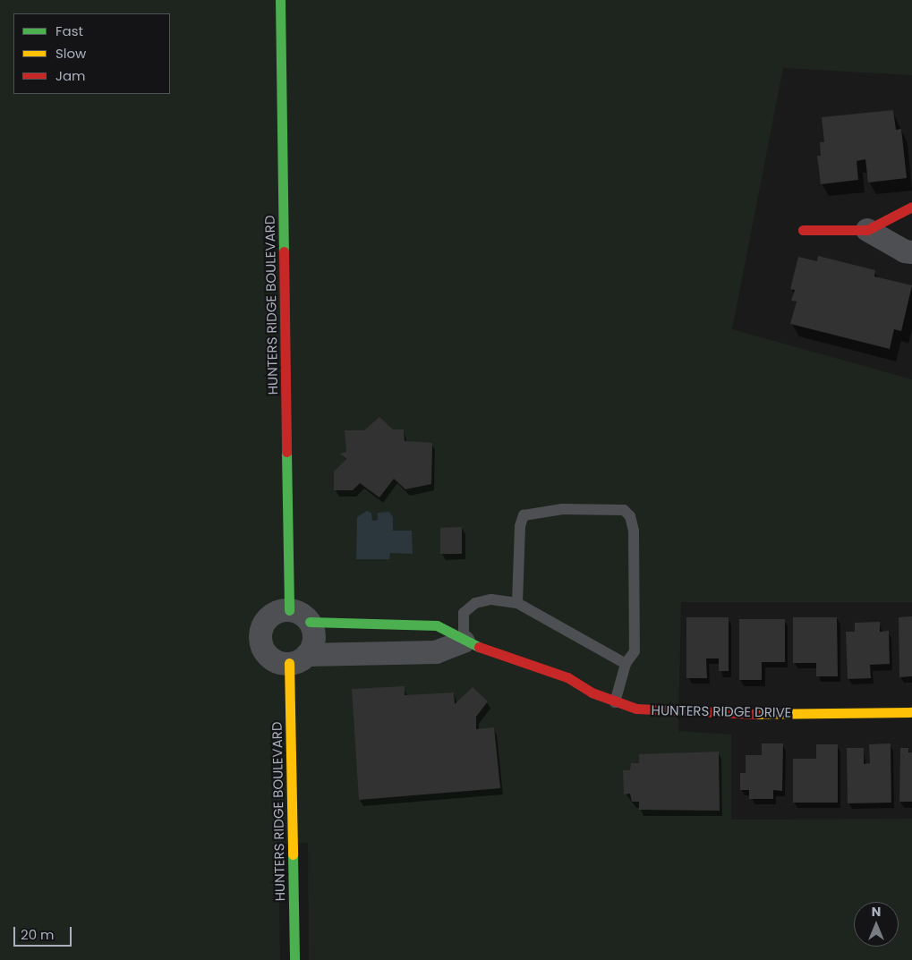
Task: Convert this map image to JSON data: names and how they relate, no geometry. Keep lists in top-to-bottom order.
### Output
{
  "streets": {
    "street": ["HUNTERS RIDGE BOULEVARD", "HUNTERS RIDGE DRIVE"]
  },
  "crossings": [
    ["HUNTERS RIDGE BOULEVARD", "HUNTERS RIDGE DRIVE"]
  ],
  "legend": ["Fast", "Slow", "Jam"],
  "scale_bar": "20 m",
  "north": "top"
}
